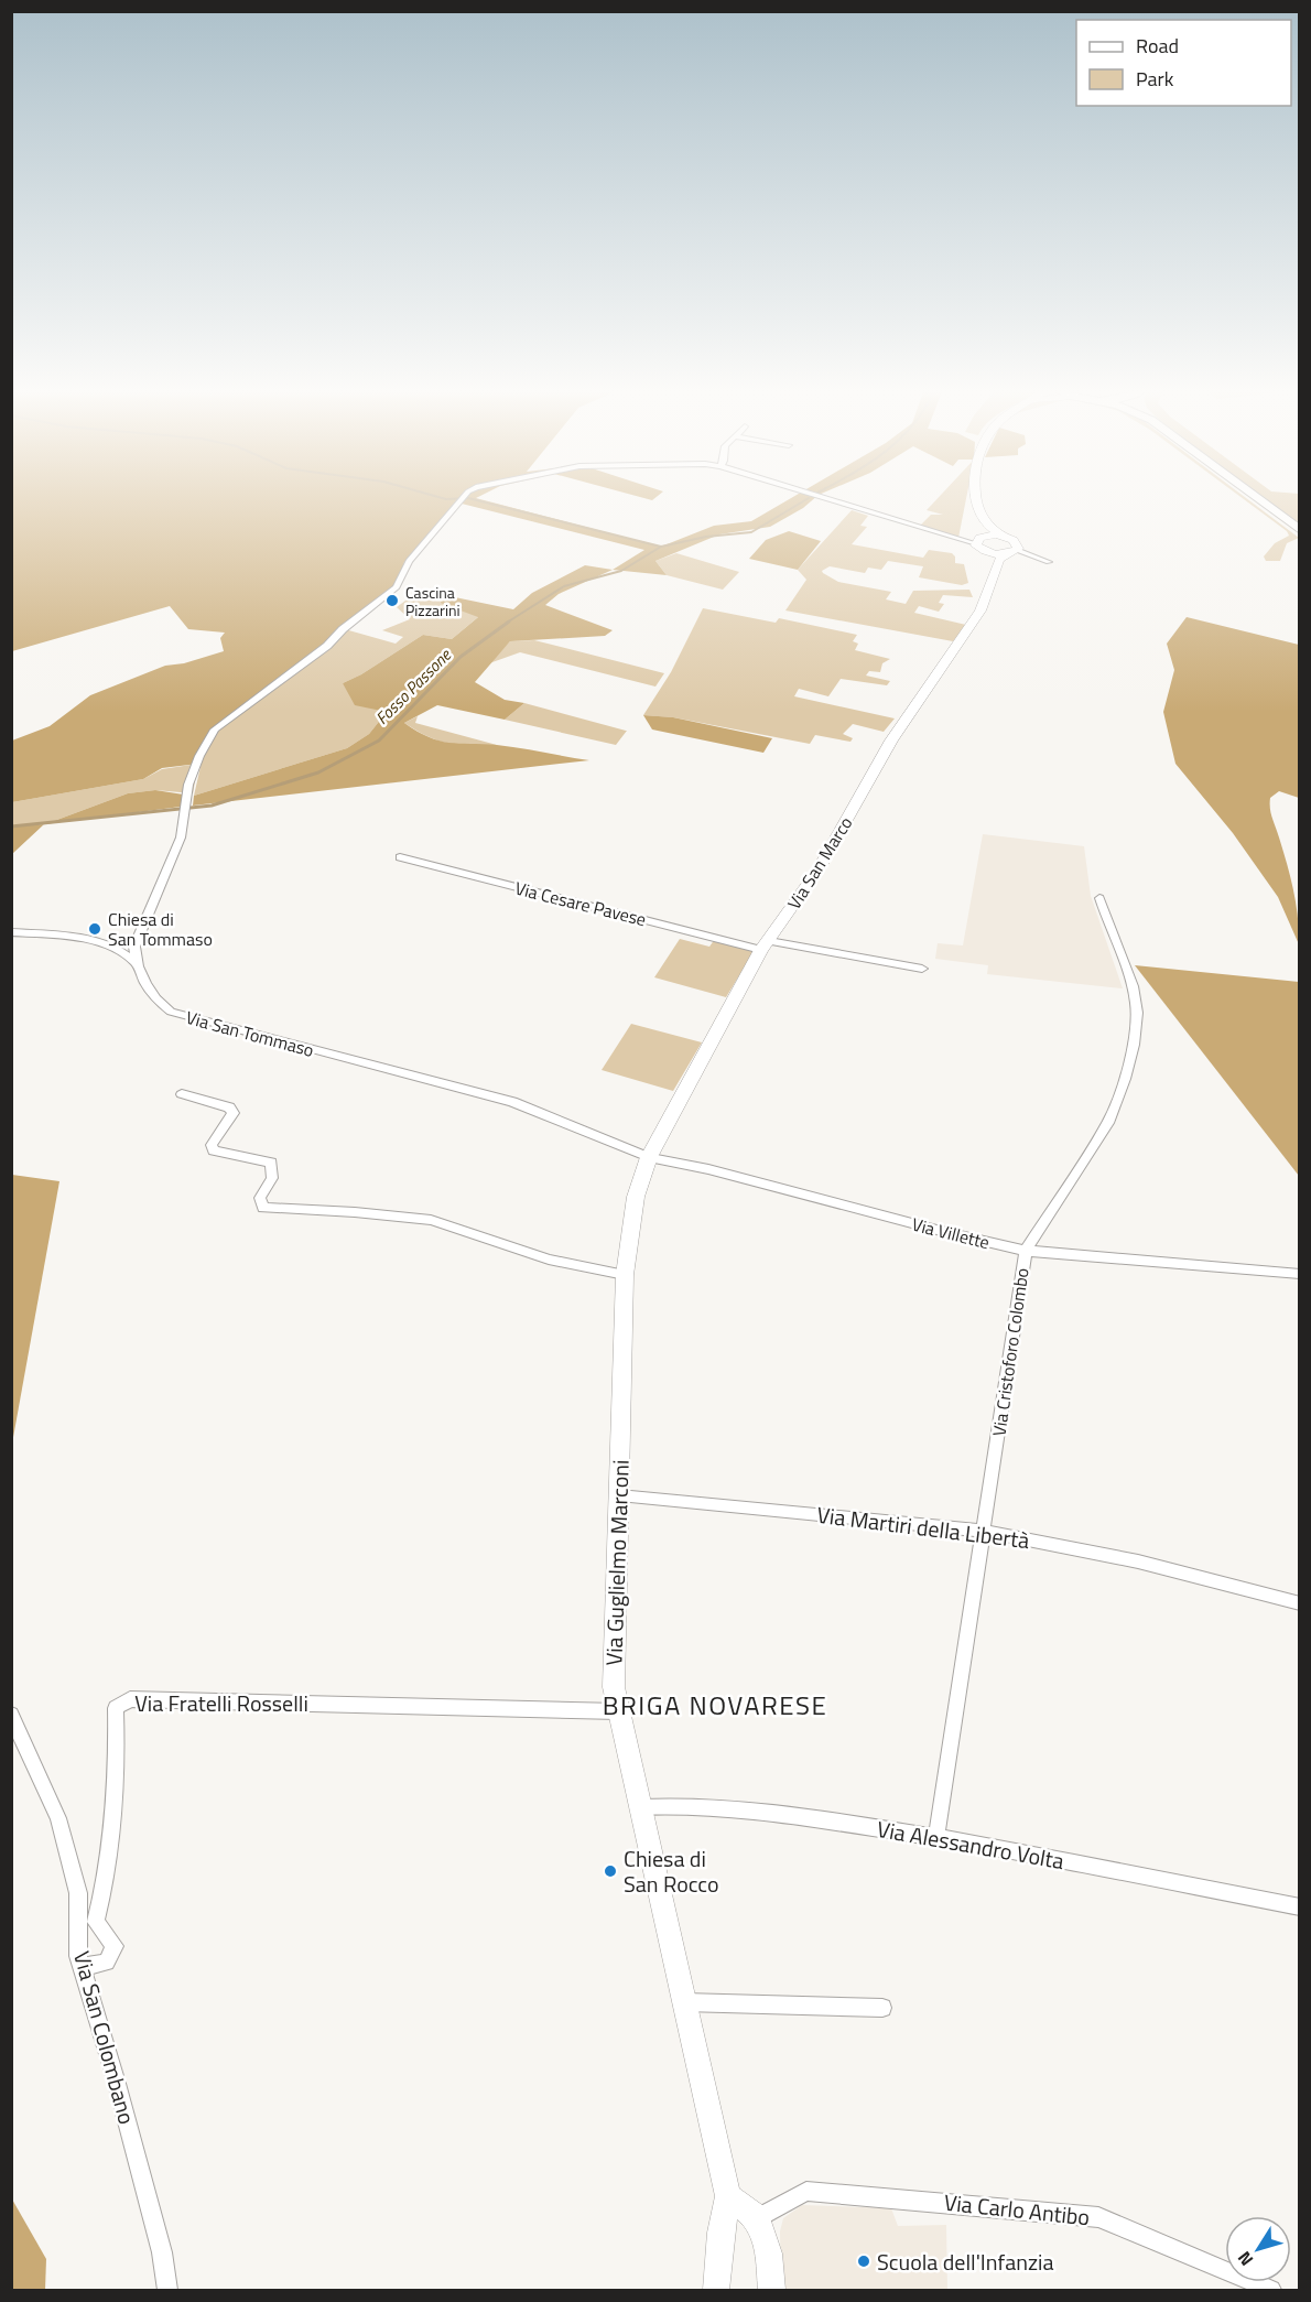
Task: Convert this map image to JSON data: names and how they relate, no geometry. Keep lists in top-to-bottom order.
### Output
{
  "streets": {
    "street": [
      "Via San Marco",
      "Via Cesare Pavese",
      "Via San Tommaso",
      "Via Villette",
      "Via Cristoforo Colombo",
      "Via Martiri della Libertà",
      "Via Guglielmo Marconi",
      "Via Fratelli Rosselli",
      "Via Alessandro Volta",
      "Via San Colombano",
      "Via Carlo Antibo"
    ]
  },
  "crossings": [
    ["Via San Marco", "Via Cesare Pavese"],
    ["Via San Marco", "Via San Tommaso"],
    ["Via San Marco", "Via Villette"],
    ["Via San Marco", "Via Guglielmo Marconi"],
    ["Via San Tommaso", "Via Villette"],
    ["Via San Tommaso", "Via Guglielmo Marconi"],
    ["Via Villette", "Via Cristoforo Colombo"],
    ["Via Villette", "Via Guglielmo Marconi"],
    ["Via Cristoforo Colombo", "Via Martiri della Libertà"],
    ["Via Cristoforo Colombo", "Via Alessandro Volta"],
    ["Via Martiri della Libertà", "Via Guglielmo Marconi"],
    ["Via Guglielmo Marconi", "Via Fratelli Rosselli"],
    ["Via Guglielmo Marconi", "Via Alessandro Volta"],
    ["Via Fratelli Rosselli", "Via San Colombano"]
  ],
  "districts": ["BRIGA NOVARESE"],
  "water": ["Fosso Passone"],
  "places": [
    "Cascina Pizzarini",
    "Chiesa di San Tommaso",
    "Chiesa di San Rocco",
    "Scuola dell'Infanzia"
  ],
  "legend": ["Road", "Park"],
  "north": "bottom left"
}
